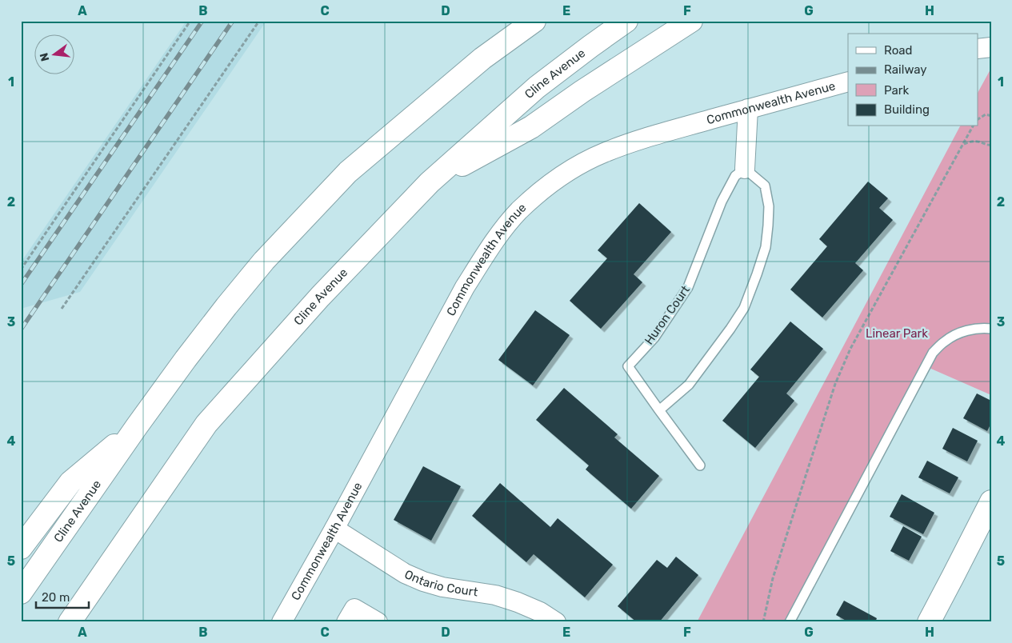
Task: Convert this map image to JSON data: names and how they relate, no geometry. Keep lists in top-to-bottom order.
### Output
{
  "streets": {
    "main road": ["Cline Avenue"],
    "street": ["Commonwealth Avenue", "Ontario Court"],
    "lane": ["Huron Court"]
  },
  "crossings": [
    ["Commonwealth Avenue", "Ontario Court"]
  ],
  "parks": ["Linear Park"],
  "legend": [
    "Road",
    "Railway",
    "Park",
    "Building"
  ],
  "scale_bar": "20 m",
  "north": "left",
  "grid": {
    "columns": [
      "A",
      "B",
      "C",
      "D",
      "E",
      "F",
      "G",
      "H"
    ],
    "rows": [
      "1",
      "2",
      "3",
      "4",
      "5"
    ]
  }
}
